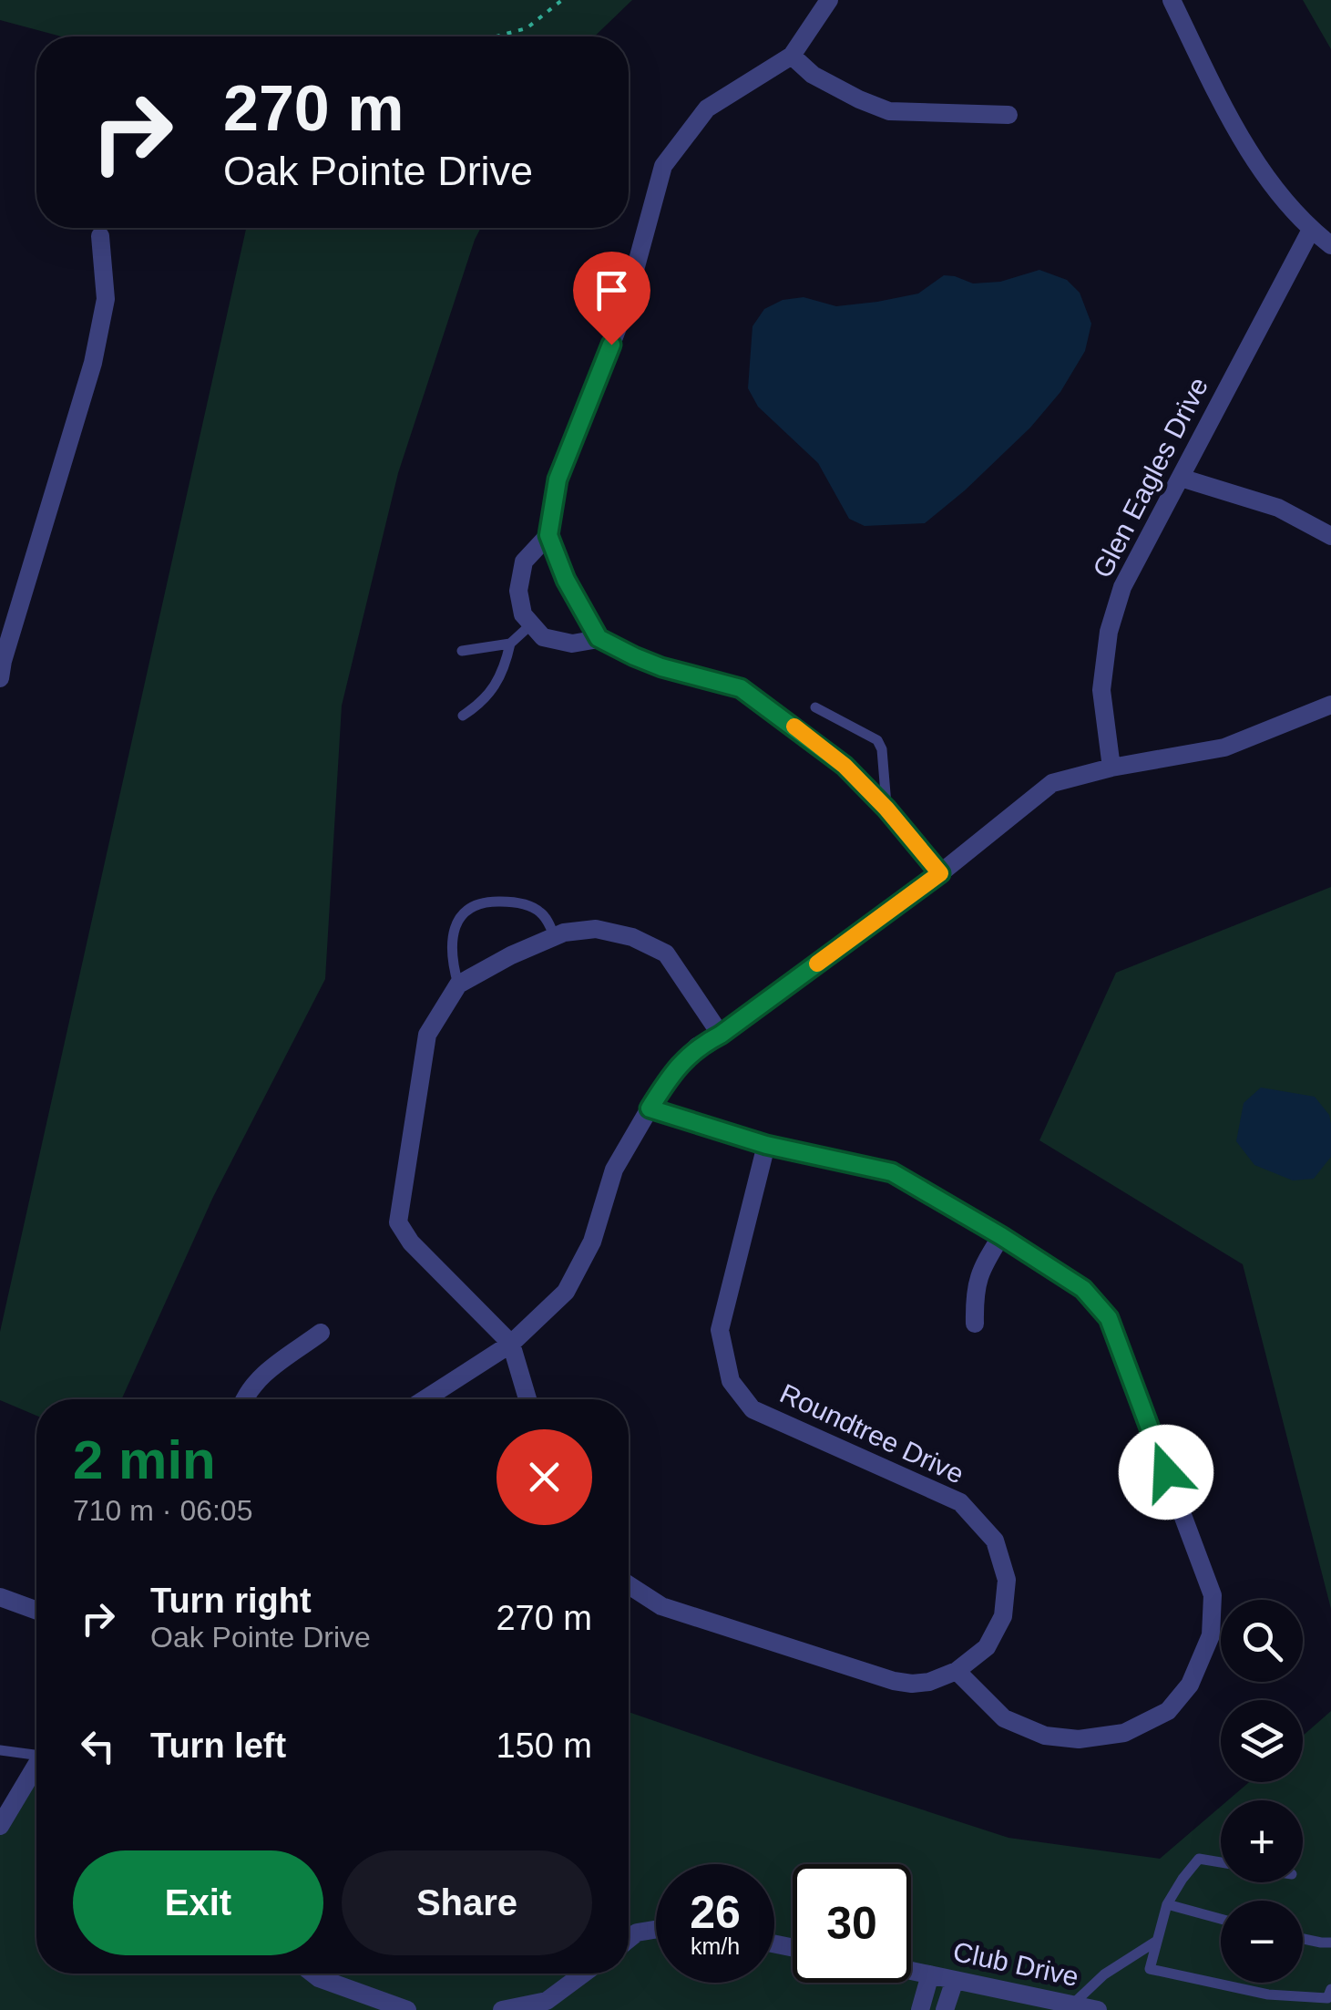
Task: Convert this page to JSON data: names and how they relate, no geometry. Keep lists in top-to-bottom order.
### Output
{
  "streets": {
    "street": ["Glen Eagles Drive", "Roundtree Drive", "Club Drive"]
  },
  "page": {
    "turn": ["270 m", "Oak Pointe Drive"],
    "heading": ["2 min", "710 m · 06:05"],
    "list": [
      {
        "name": "Turn right",
        "note": "Oak Pointe Drive",
        "value": "270 m"
      },
      {
        "name": "Turn left",
        "value": "150 m"
      }
    ],
    "map_buttons": ["+", "−"],
    "buttons": ["Exit", "Share"],
    "speed": "26 km/h",
    "limit": "30"
  }
}
